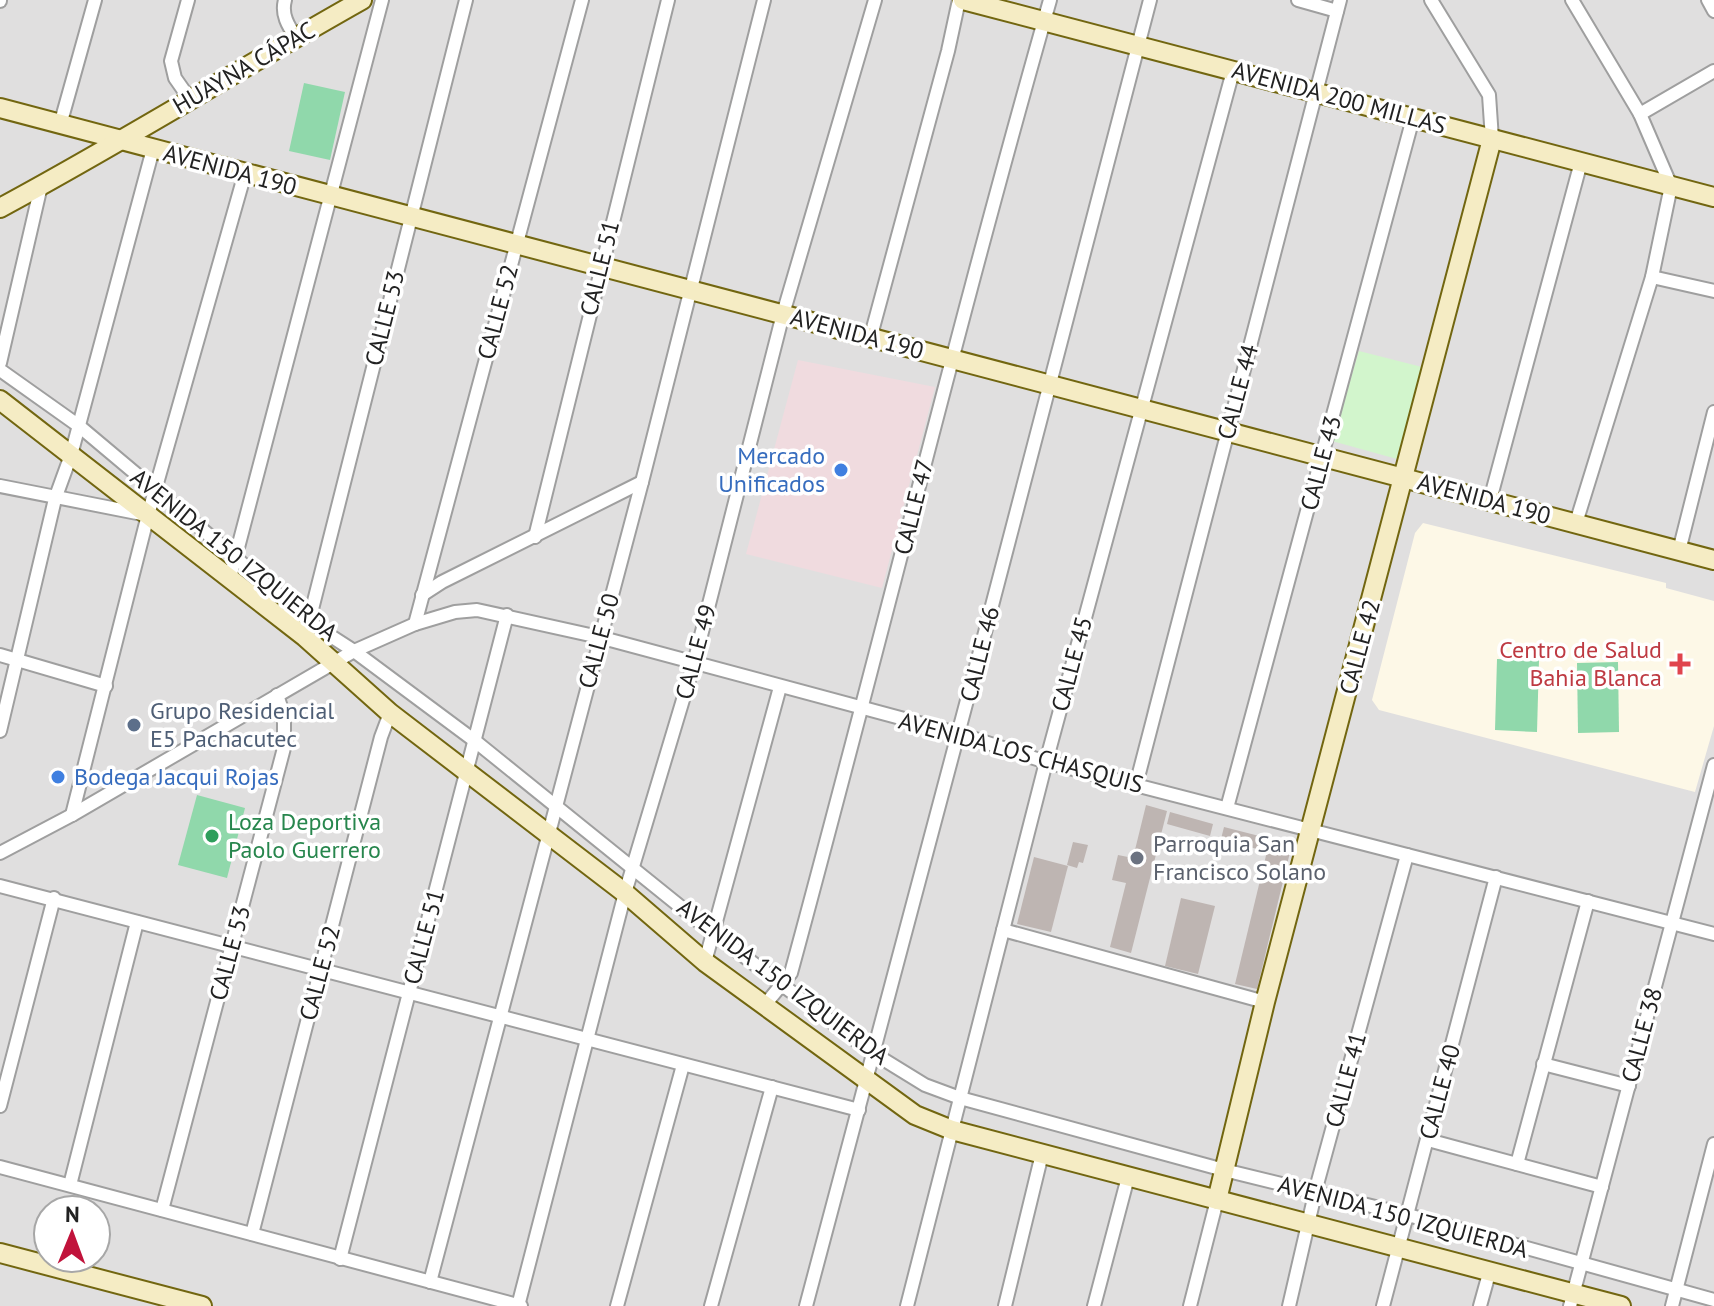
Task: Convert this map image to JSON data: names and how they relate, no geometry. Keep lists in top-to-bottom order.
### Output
{
  "streets": {
    "street": [
      "HUAYNA CÁPAC",
      "AVENIDA 200 MILLAS",
      "AVENIDA 190",
      "CALLE 51",
      "CALLE 52",
      "CALLE 53",
      "CALLE 44",
      "CALLE 43",
      "CALLE 47",
      "AVENIDA 150 IZQUIERDA",
      "CALLE 50",
      "CALLE 42",
      "CALLE 49",
      "CALLE 46",
      "CALLE 45",
      "AVENIDA LOS CHASQUIS",
      "CALLE 38",
      "CALLE 41",
      "CALLE 40"
    ]
  },
  "crossings": [
    ["HUAYNA CÁPAC", "AVENIDA 190"],
    ["AVENIDA 200 MILLAS", "CALLE 44"],
    ["AVENIDA 200 MILLAS", "CALLE 43"],
    ["AVENIDA 200 MILLAS", "CALLE 47"],
    ["AVENIDA 200 MILLAS", "CALLE 42"],
    ["AVENIDA 200 MILLAS", "CALLE 46"],
    ["AVENIDA 200 MILLAS", "CALLE 45"],
    ["AVENIDA 190", "CALLE 51"],
    ["AVENIDA 190", "CALLE 52"],
    ["AVENIDA 190", "CALLE 53"],
    ["AVENIDA 190", "CALLE 44"],
    ["AVENIDA 190", "CALLE 43"],
    ["AVENIDA 190", "CALLE 47"],
    ["AVENIDA 190", "CALLE 50"],
    ["AVENIDA 190", "CALLE 42"],
    ["AVENIDA 190", "CALLE 49"],
    ["AVENIDA 190", "CALLE 46"],
    ["AVENIDA 190", "CALLE 45"],
    ["CALLE 51", "AVENIDA 150 IZQUIERDA"],
    ["CALLE 51", "AVENIDA LOS CHASQUIS"],
    ["CALLE 52", "AVENIDA 150 IZQUIERDA"],
    ["CALLE 52", "AVENIDA LOS CHASQUIS"],
    ["CALLE 53", "AVENIDA 150 IZQUIERDA"],
    ["CALLE 53", "AVENIDA LOS CHASQUIS"],
    ["CALLE 44", "AVENIDA LOS CHASQUIS"],
    ["CALLE 43", "AVENIDA LOS CHASQUIS"],
    ["CALLE 47", "AVENIDA 150 IZQUIERDA"],
    ["CALLE 47", "AVENIDA LOS CHASQUIS"],
    ["AVENIDA 150 IZQUIERDA", "CALLE 50"],
    ["AVENIDA 150 IZQUIERDA", "CALLE 42"],
    ["AVENIDA 150 IZQUIERDA", "CALLE 49"],
    ["AVENIDA 150 IZQUIERDA", "CALLE 46"],
    ["AVENIDA 150 IZQUIERDA", "CALLE 45"],
    ["AVENIDA 150 IZQUIERDA", "AVENIDA LOS CHASQUIS"],
    ["AVENIDA 150 IZQUIERDA", "CALLE 38"],
    ["AVENIDA 150 IZQUIERDA", "CALLE 41"],
    ["AVENIDA 150 IZQUIERDA", "CALLE 40"],
    ["CALLE 50", "AVENIDA LOS CHASQUIS"],
    ["CALLE 42", "AVENIDA LOS CHASQUIS"],
    ["CALLE 49", "AVENIDA LOS CHASQUIS"],
    ["CALLE 46", "AVENIDA LOS CHASQUIS"],
    ["CALLE 45", "AVENIDA LOS CHASQUIS"],
    ["AVENIDA LOS CHASQUIS", "CALLE 38"],
    ["AVENIDA LOS CHASQUIS", "CALLE 41"],
    ["AVENIDA LOS CHASQUIS", "CALLE 40"]
  ],
  "places": {
    "other": [
      "Mercado Unificados",
      "Grupo Residencial E5 Pachacutec",
      "Bodega Jacqui Rojas",
      "Loza Deportiva Paolo Guerrero",
      "Parroquia San Francisco Solano"
    ],
    "health": ["Centro de Salud Bahia Blanca"]
  },
  "north": "top"
}
